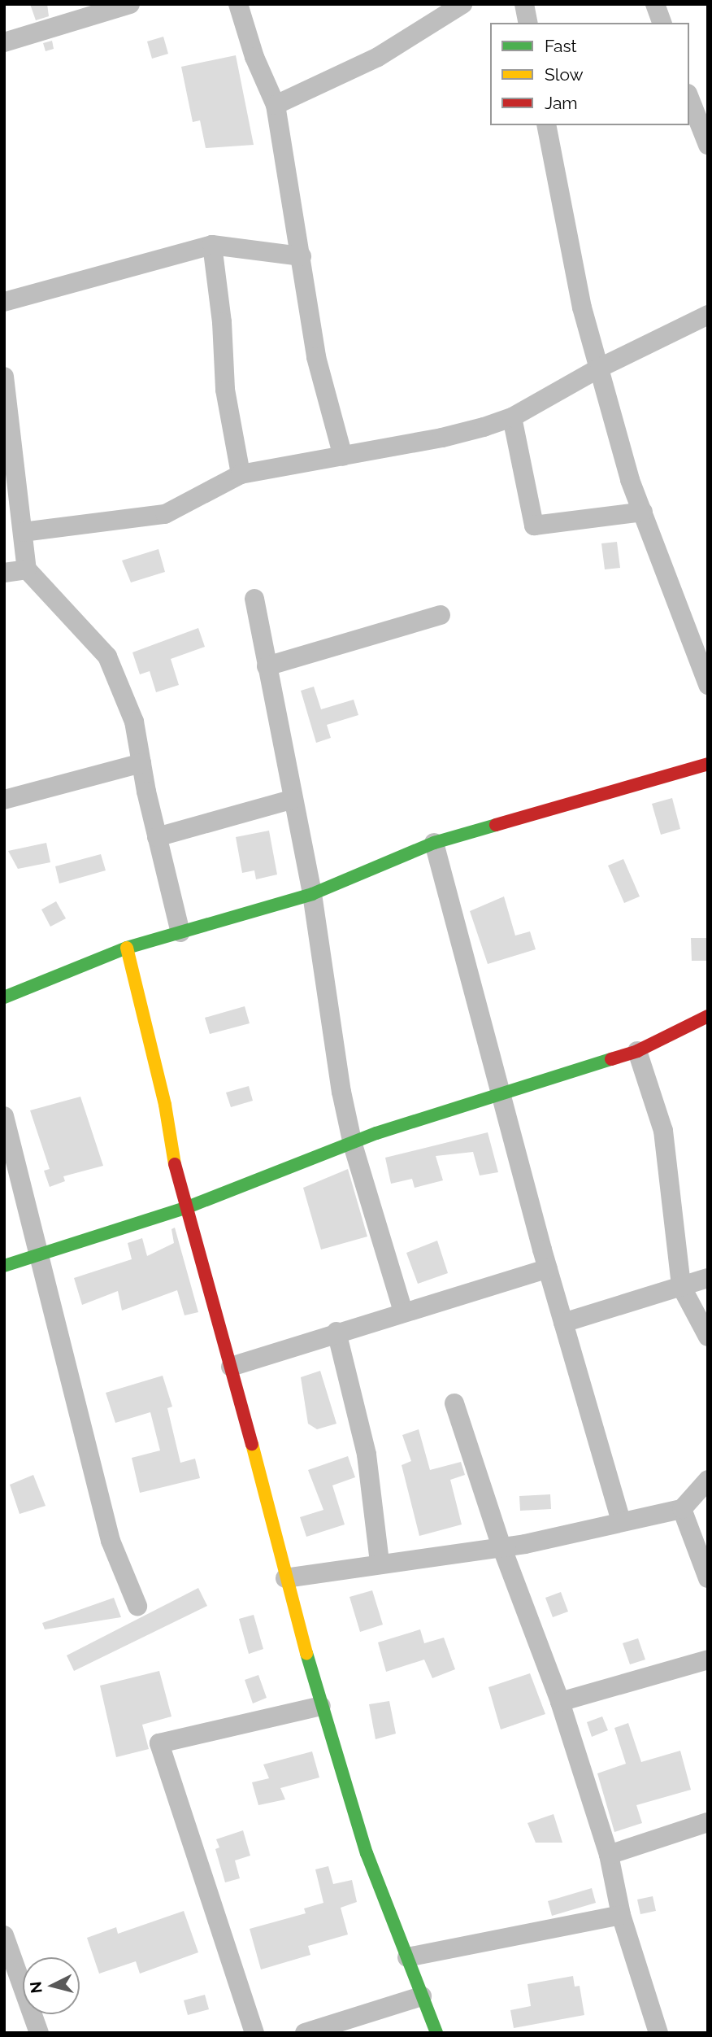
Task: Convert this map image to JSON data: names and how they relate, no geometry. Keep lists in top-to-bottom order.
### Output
{
  "legend": ["Fast", "Slow", "Jam"],
  "north": "left"
}
